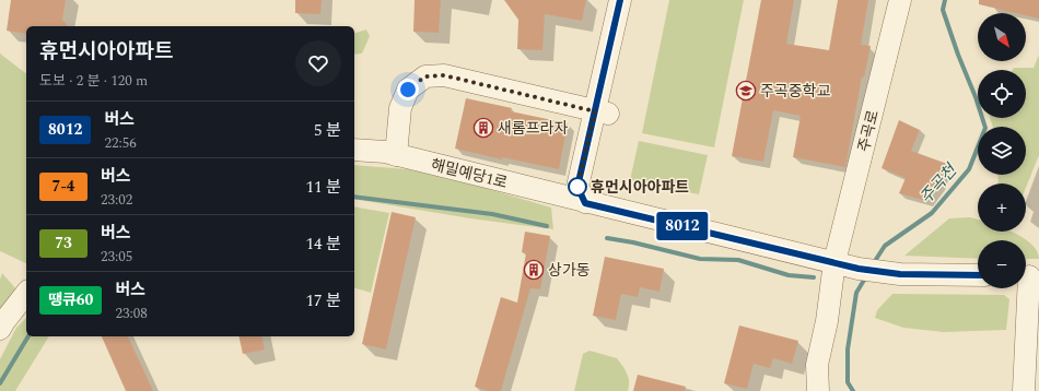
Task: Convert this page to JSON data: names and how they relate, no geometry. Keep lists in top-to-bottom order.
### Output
{
  "streets": {
    "street": ["주곡로", "해밀예당1로"]
  },
  "water": ["주곡천"],
  "places": {
    "school or university": ["주곡중학교"],
    "building": ["새롬프라자", "상가동"],
    "other": ["휴먼시아아파트"]
  },
  "lines": ["bus line 8012"],
  "north": "bottom right",
  "page": {
    "on_map": "8012",
    "map_buttons": ["+", "−"],
    "heading": ["휴먼시아아파트", "도보 · 2 분 · 120 m"],
    "list": [
      {
        "mark": "8012",
        "name": "버스",
        "note": "22:56",
        "value": "5 분"
      },
      {
        "mark": "7-4",
        "name": "버스",
        "note": "23:02",
        "value": "11 분"
      },
      {
        "mark": "73",
        "name": "버스",
        "note": "23:05",
        "value": "14 분"
      },
      {
        "mark": "땡큐60",
        "name": "버스",
        "note": "23:08",
        "value": "17 분"
      }
    ]
  }
}
